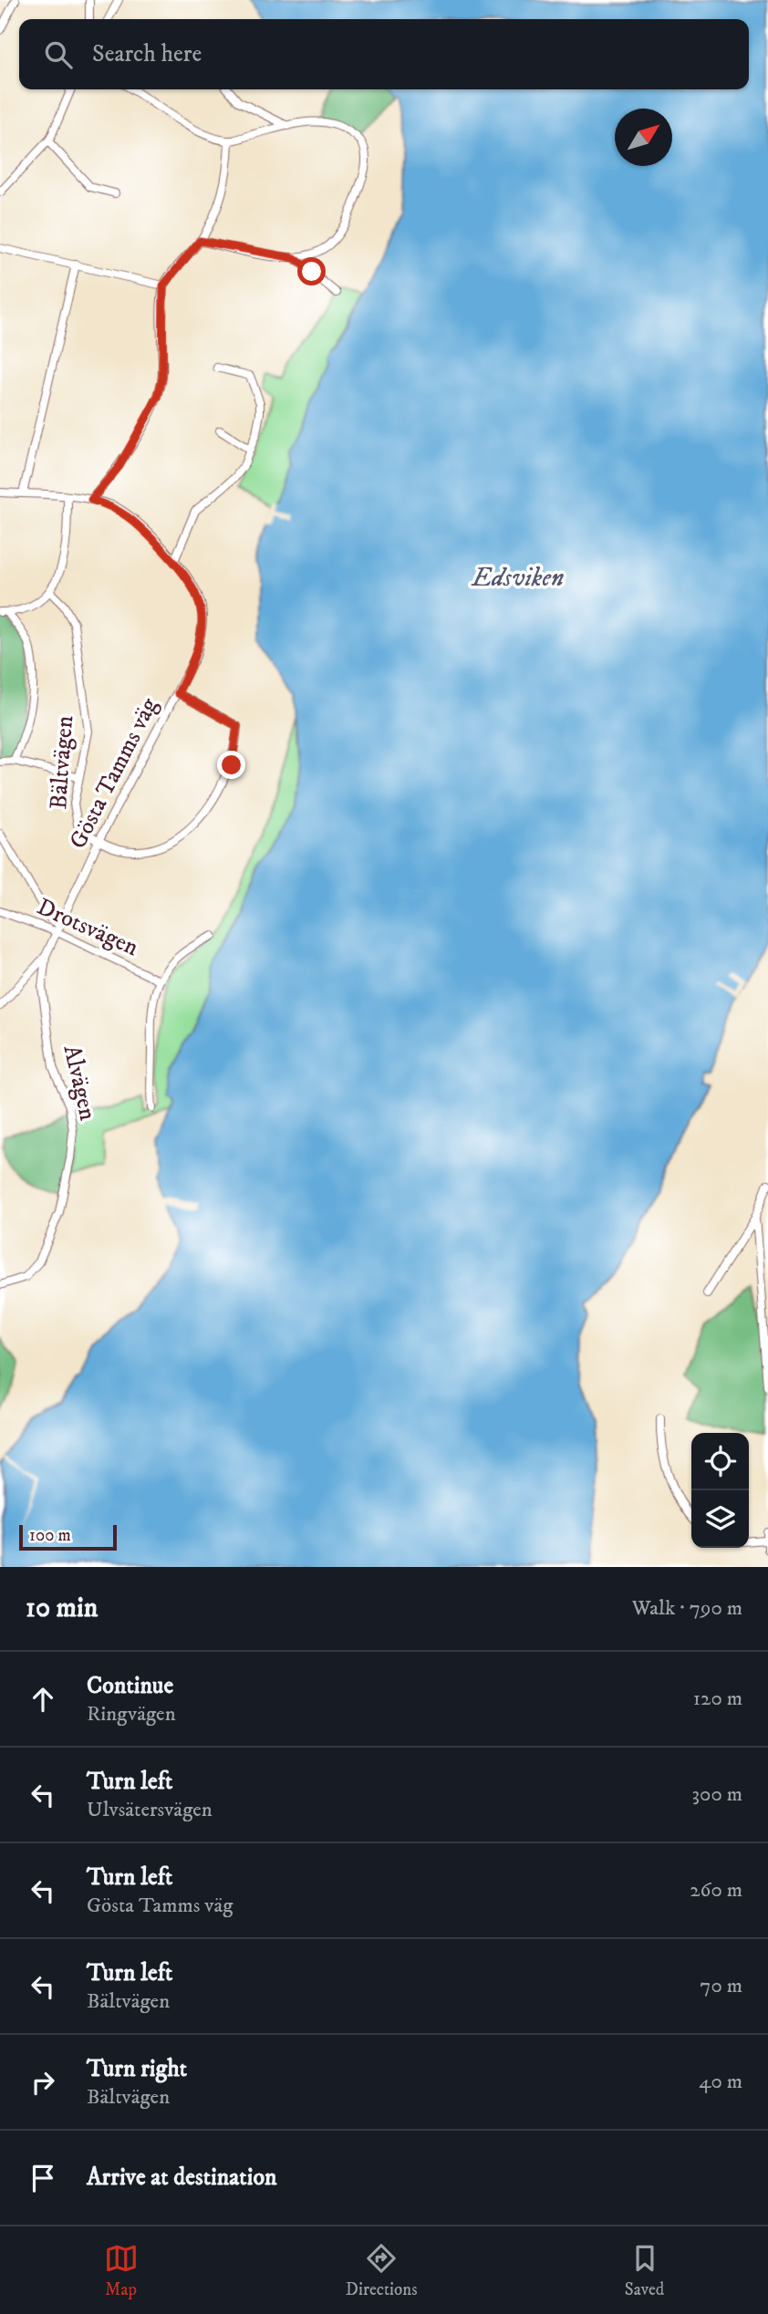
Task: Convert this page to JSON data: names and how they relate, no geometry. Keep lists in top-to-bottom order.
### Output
{
  "streets": {
    "street": [
      "Bältvägen",
      "Gösta Tamms väg",
      "Drotsvägen",
      "Alvägen"
    ]
  },
  "crossings": [
    ["Bältvägen", "Gösta Tamms väg"],
    ["Gösta Tamms väg", "Drotsvägen"],
    ["Gösta Tamms väg", "Alvägen"],
    ["Drotsvägen", "Alvägen"]
  ],
  "water": ["Edsviken"],
  "scale_bar": "100 m",
  "north": "top right",
  "page": {
    "search": "Search here",
    "scale": "100 m",
    "heading": ["10 min", "Walk · 790 m"],
    "list": [
      ["Continue", "Ringvägen", "120 m"],
      ["Turn left", "Ulvsätersvägen", "300 m"],
      ["Turn left", "Gösta Tamms väg", "260 m"],
      ["Turn left", "Bältvägen", "70 m"],
      ["Turn right", "Bältvägen", "40 m"],
      "Arrive at destination"
    ],
    "nav": ["Map", "Directions", "Saved"]
  }
}
